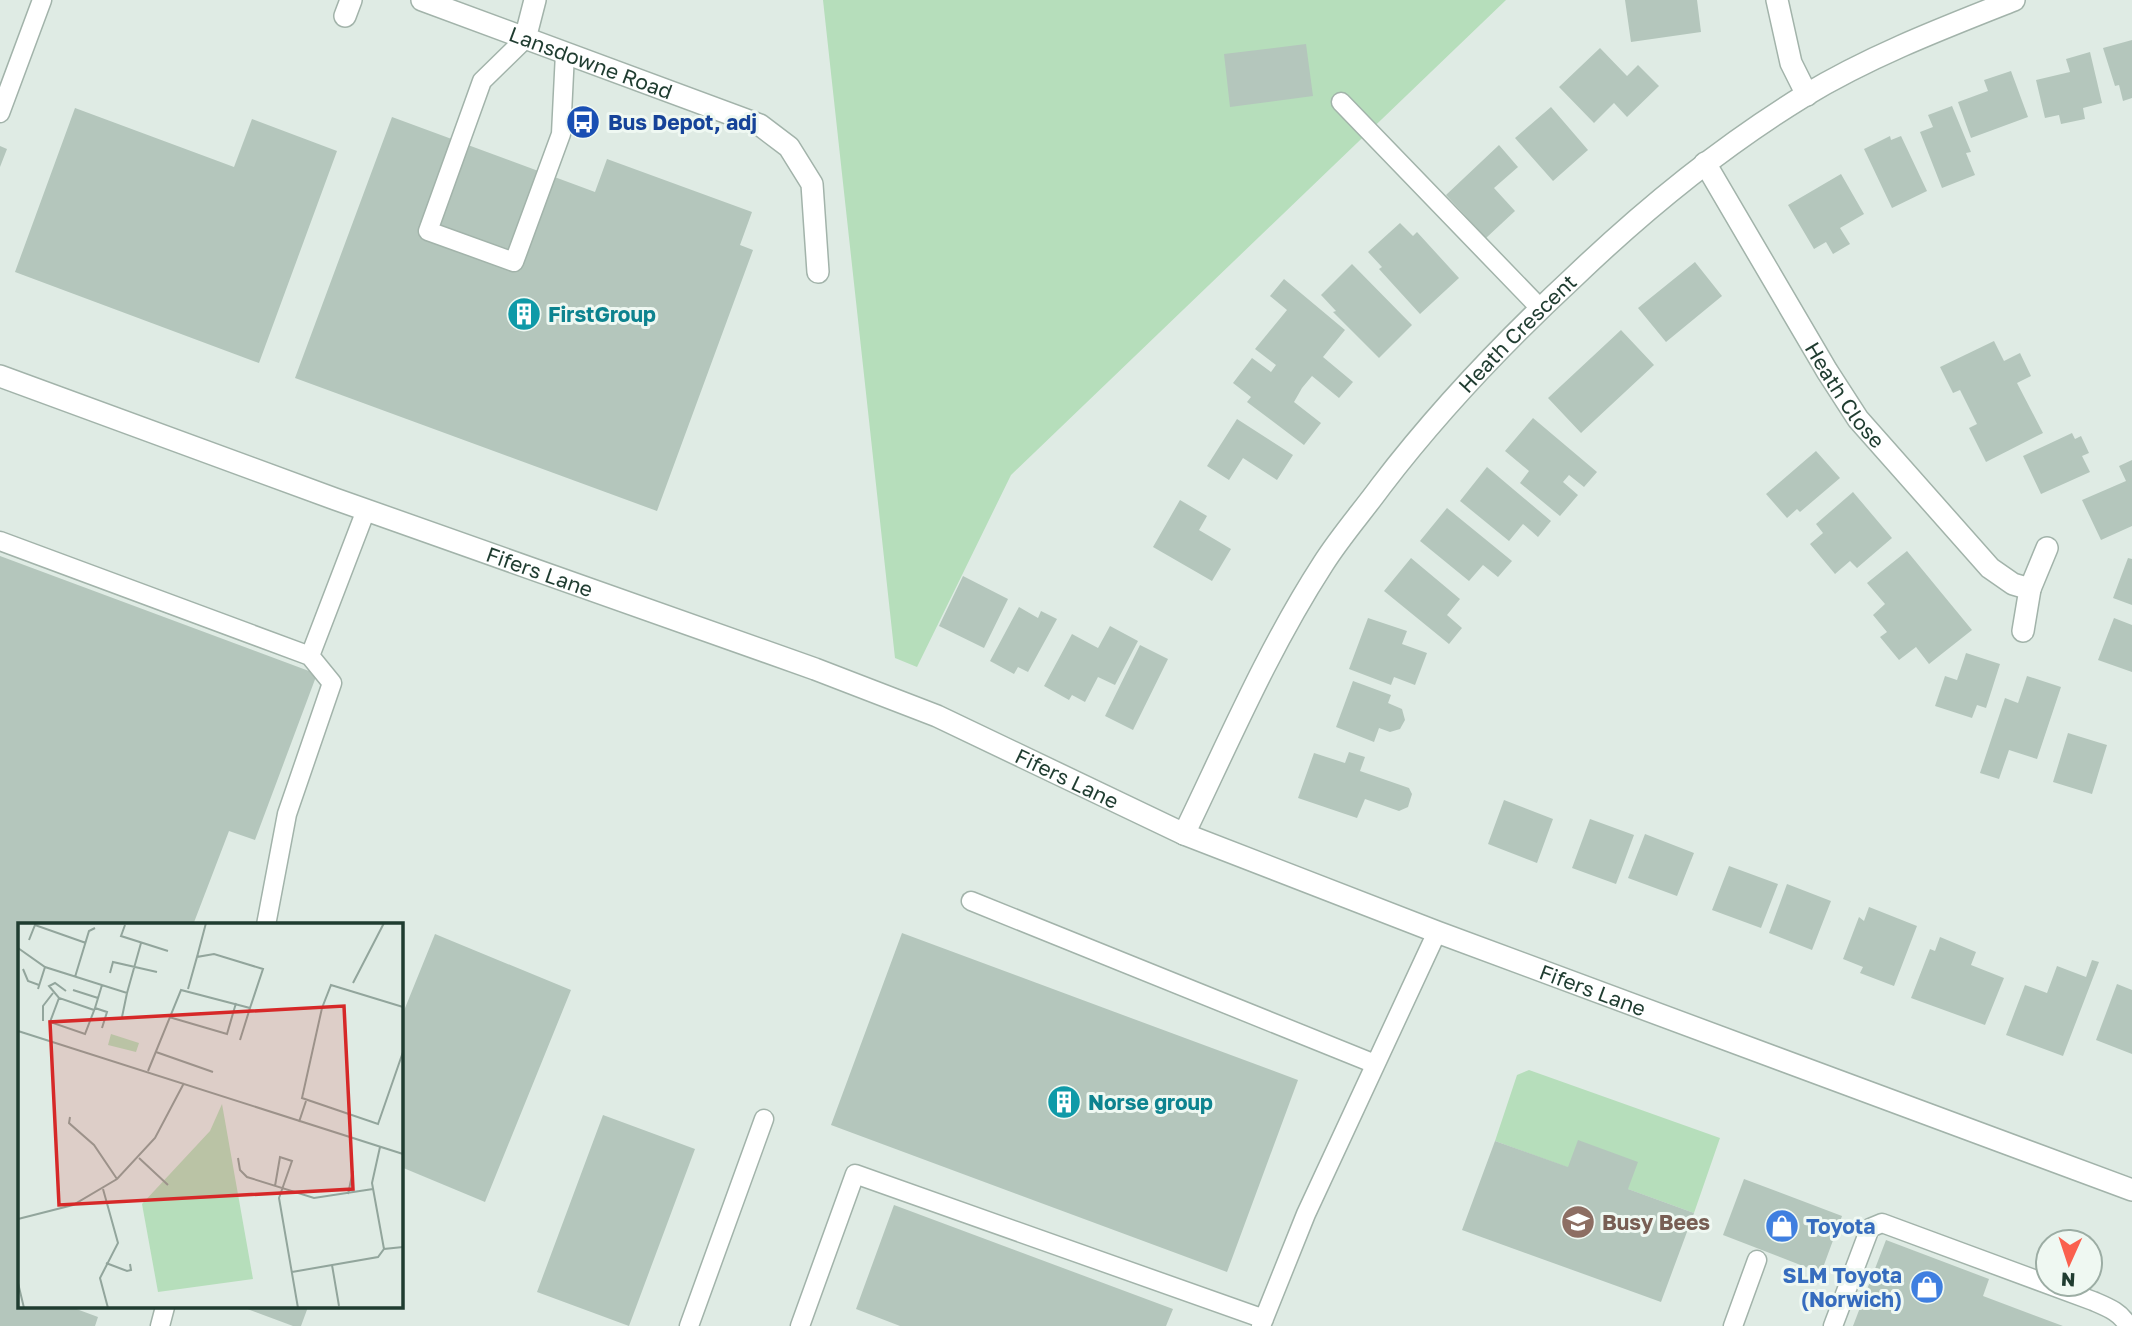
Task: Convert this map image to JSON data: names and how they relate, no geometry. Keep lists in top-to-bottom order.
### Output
{
  "streets": {
    "street": [
      "Lansdowne Road",
      "Heath Crescent",
      "Heath Close",
      "Fifers Lane"
    ]
  },
  "crossings": [
    ["Heath Crescent", "Heath Close"],
    ["Heath Crescent", "Fifers Lane"]
  ],
  "places": {
    "bus stop": ["Bus Depot, adj"],
    "building": ["FirstGroup", "Norse group"],
    "school or university": ["Busy Bees"],
    "shop": ["Toyota", "SLM Toyota (Norwich)"]
  },
  "north": "bottom"
}
